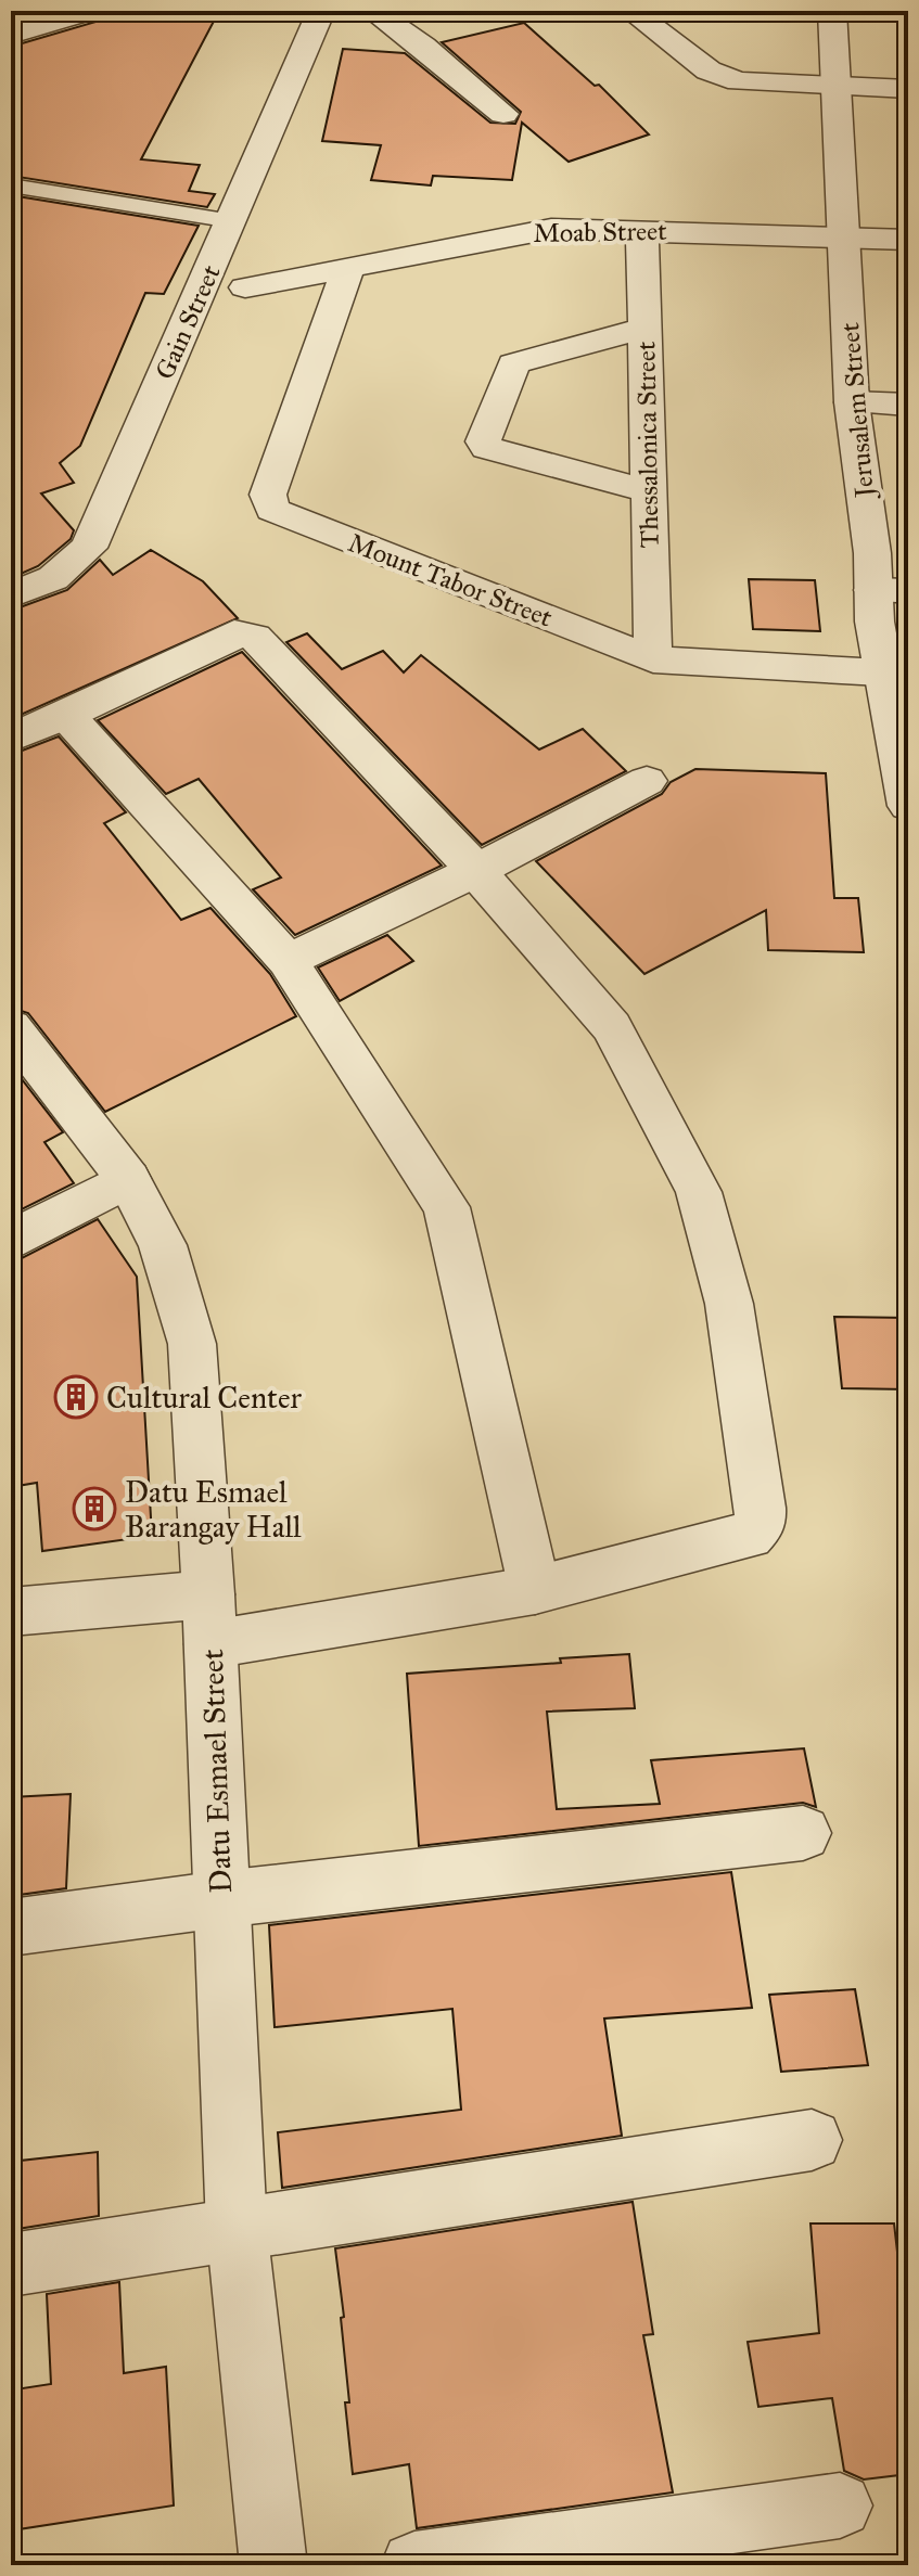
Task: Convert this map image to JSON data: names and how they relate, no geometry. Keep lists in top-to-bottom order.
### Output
{
  "streets": {
    "street": [
      "Moab Street",
      "Gain Street",
      "Jerusalem Street",
      "Thessalonica Street",
      "Mount Tabor Street",
      "Datu Esmael Street"
    ]
  },
  "crossings": [
    ["Moab Street", "Jerusalem Street"],
    ["Moab Street", "Thessalonica Street"],
    ["Moab Street", "Mount Tabor Street"],
    ["Jerusalem Street", "Mount Tabor Street"],
    ["Thessalonica Street", "Mount Tabor Street"]
  ],
  "places": {
    "building": ["Cultural Center", "Datu Esmael Barangay Hall"]
  }
}
